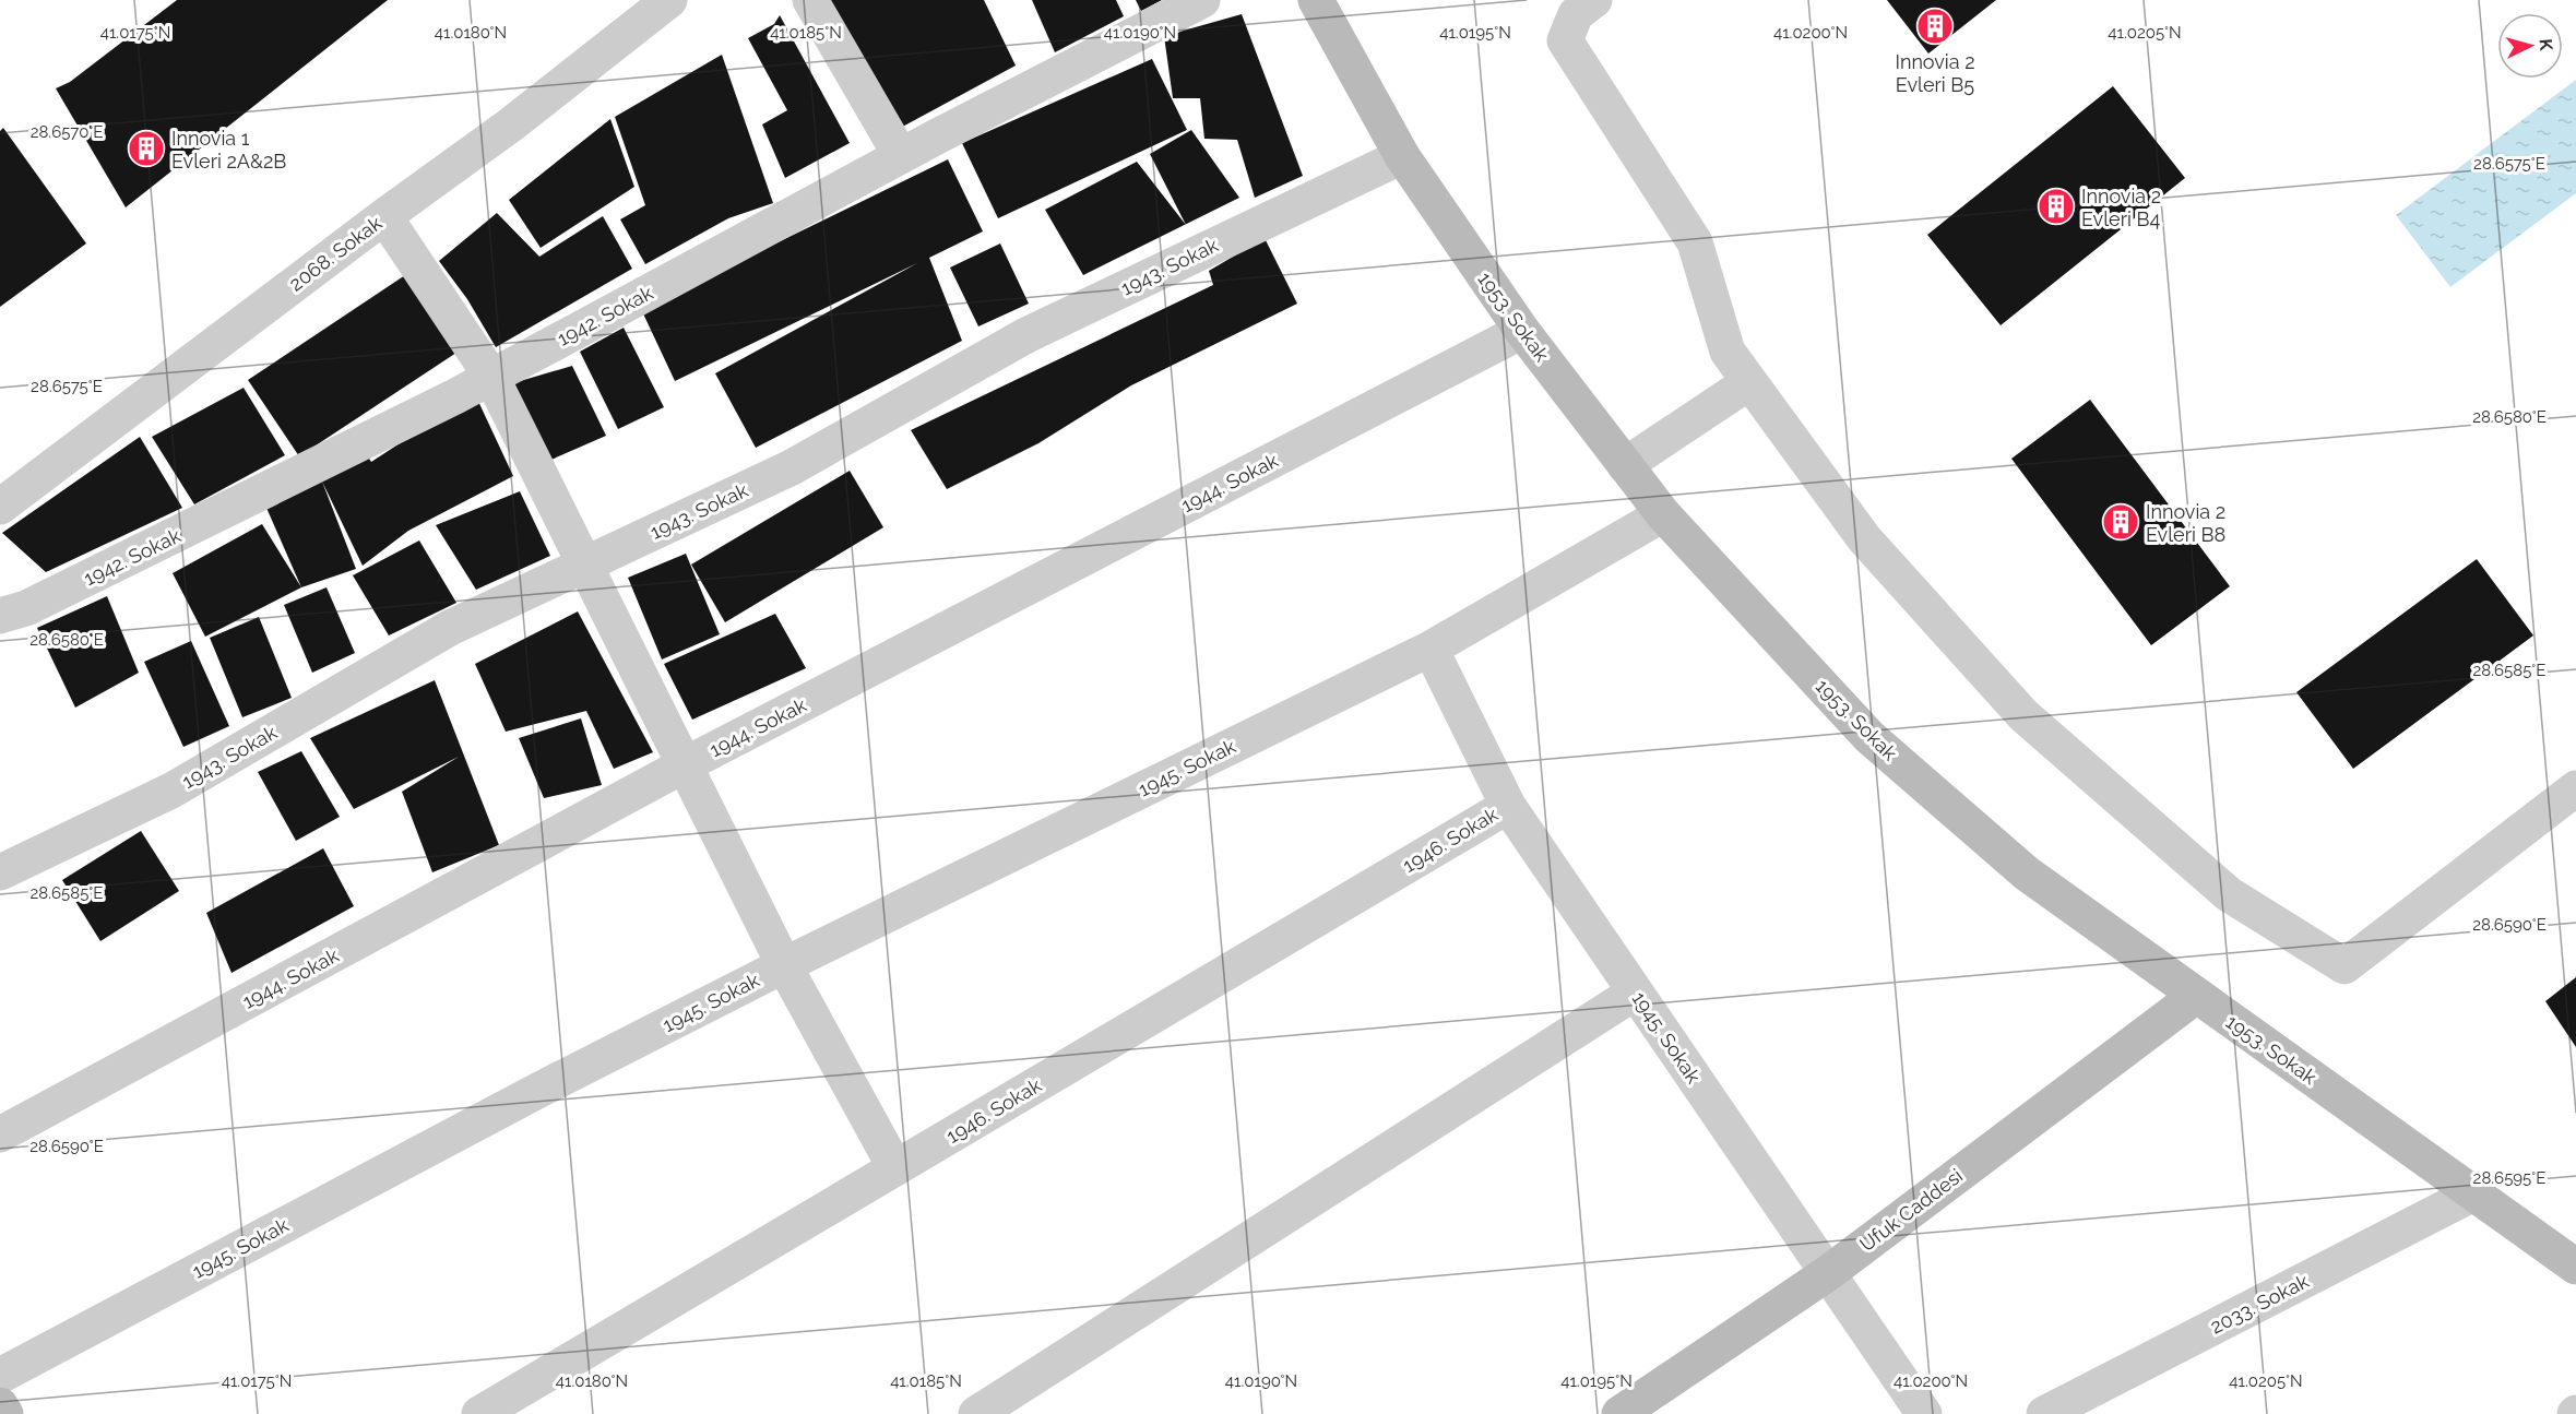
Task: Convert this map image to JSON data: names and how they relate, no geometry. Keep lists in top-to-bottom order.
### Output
{
  "streets": {
    "main road": ["1953. Sokak", "Ufuk Caddesi"],
    "street": [
      "2068. Sokak",
      "1943. Sokak",
      "1942. Sokak",
      "1944. Sokak",
      "1945. Sokak",
      "1946. Sokak",
      "2033. Sokak"
    ]
  },
  "crossings": [
    ["1943. Sokak", "1953. Sokak"],
    ["1953. Sokak", "1944. Sokak"],
    ["1953. Sokak", "1945. Sokak"],
    ["1953. Sokak", "Ufuk Caddesi"],
    ["1953. Sokak", "2033. Sokak"],
    ["1945. Sokak", "1946. Sokak"],
    ["1945. Sokak", "Ufuk Caddesi"]
  ],
  "places": {
    "building": [
      "Innovia 2 Evleri B5",
      "Innovia 1 Evleri 2A&2B",
      "Innovia 2 Evleri B4",
      "Innovia 2 Evleri B8"
    ]
  },
  "north": "right",
  "coordinates": [
    "41.0175°N",
    "41.0180°N",
    "41.0185°N",
    "41.0190°N",
    "41.0195°N",
    "41.0200°N",
    "41.0205°N",
    "28.6570°E",
    "28.6575°E",
    "28.6580°E",
    "28.6585°E",
    "28.6590°E",
    "28.6595°E"
  ]
}
